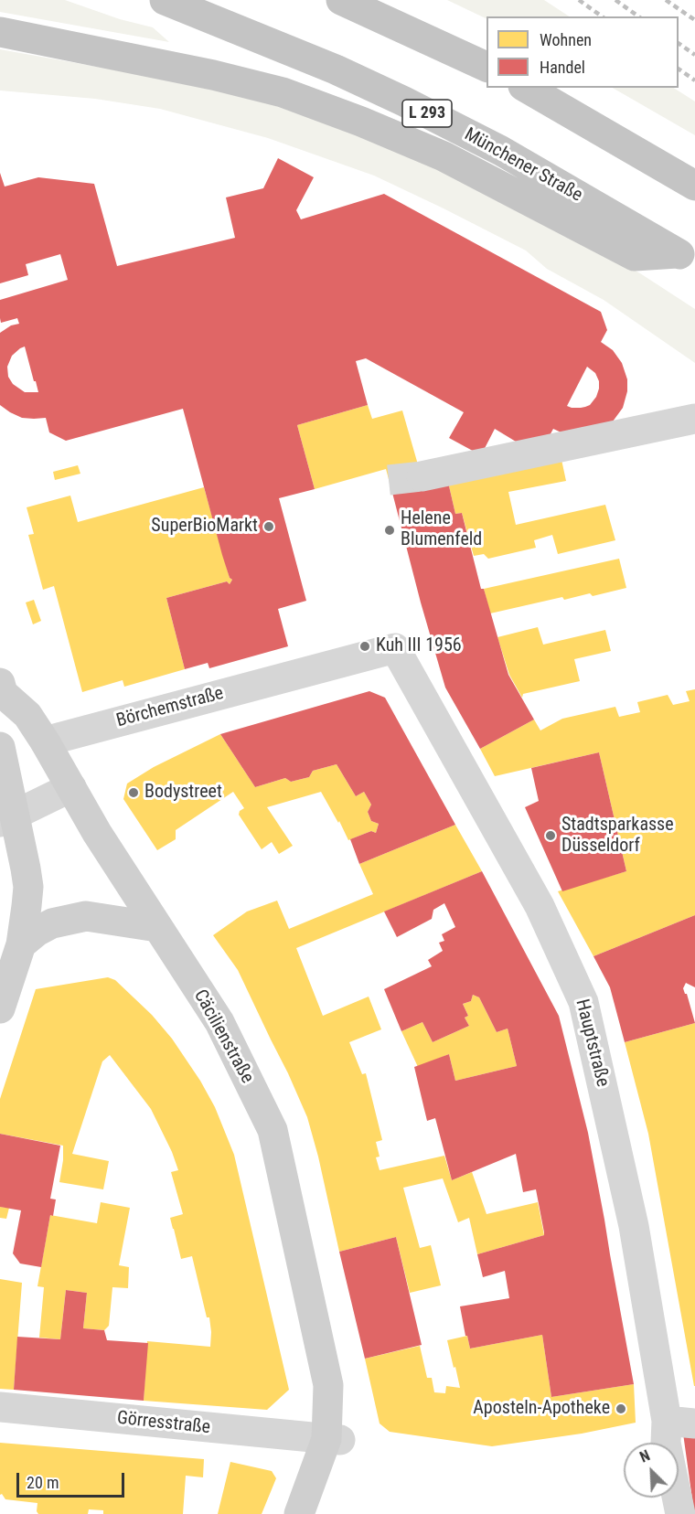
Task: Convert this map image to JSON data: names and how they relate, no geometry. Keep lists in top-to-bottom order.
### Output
{
  "streets": {
    "highway": ["L 293", "Münchener Straße"],
    "street": [
      "Börchemstraße",
      "Cäcilienstraße",
      "Hauptstraße",
      "Görresstraße"
    ]
  },
  "crossings": [
    ["Börchemstraße", "Cäcilienstraße"],
    ["Börchemstraße", "Hauptstraße"],
    ["Cäcilienstraße", "Görresstraße"]
  ],
  "places": [
    "SuperBioMarkt",
    "Helene Blumenfeld",
    "Kuh III 1956",
    "Bodystreet",
    "Stadtsparkasse Düsseldorf",
    "Aposteln-Apotheke"
  ],
  "legend": ["Wohnen", "Handel"],
  "scale_bar": "20 m",
  "north": "top left"
}
